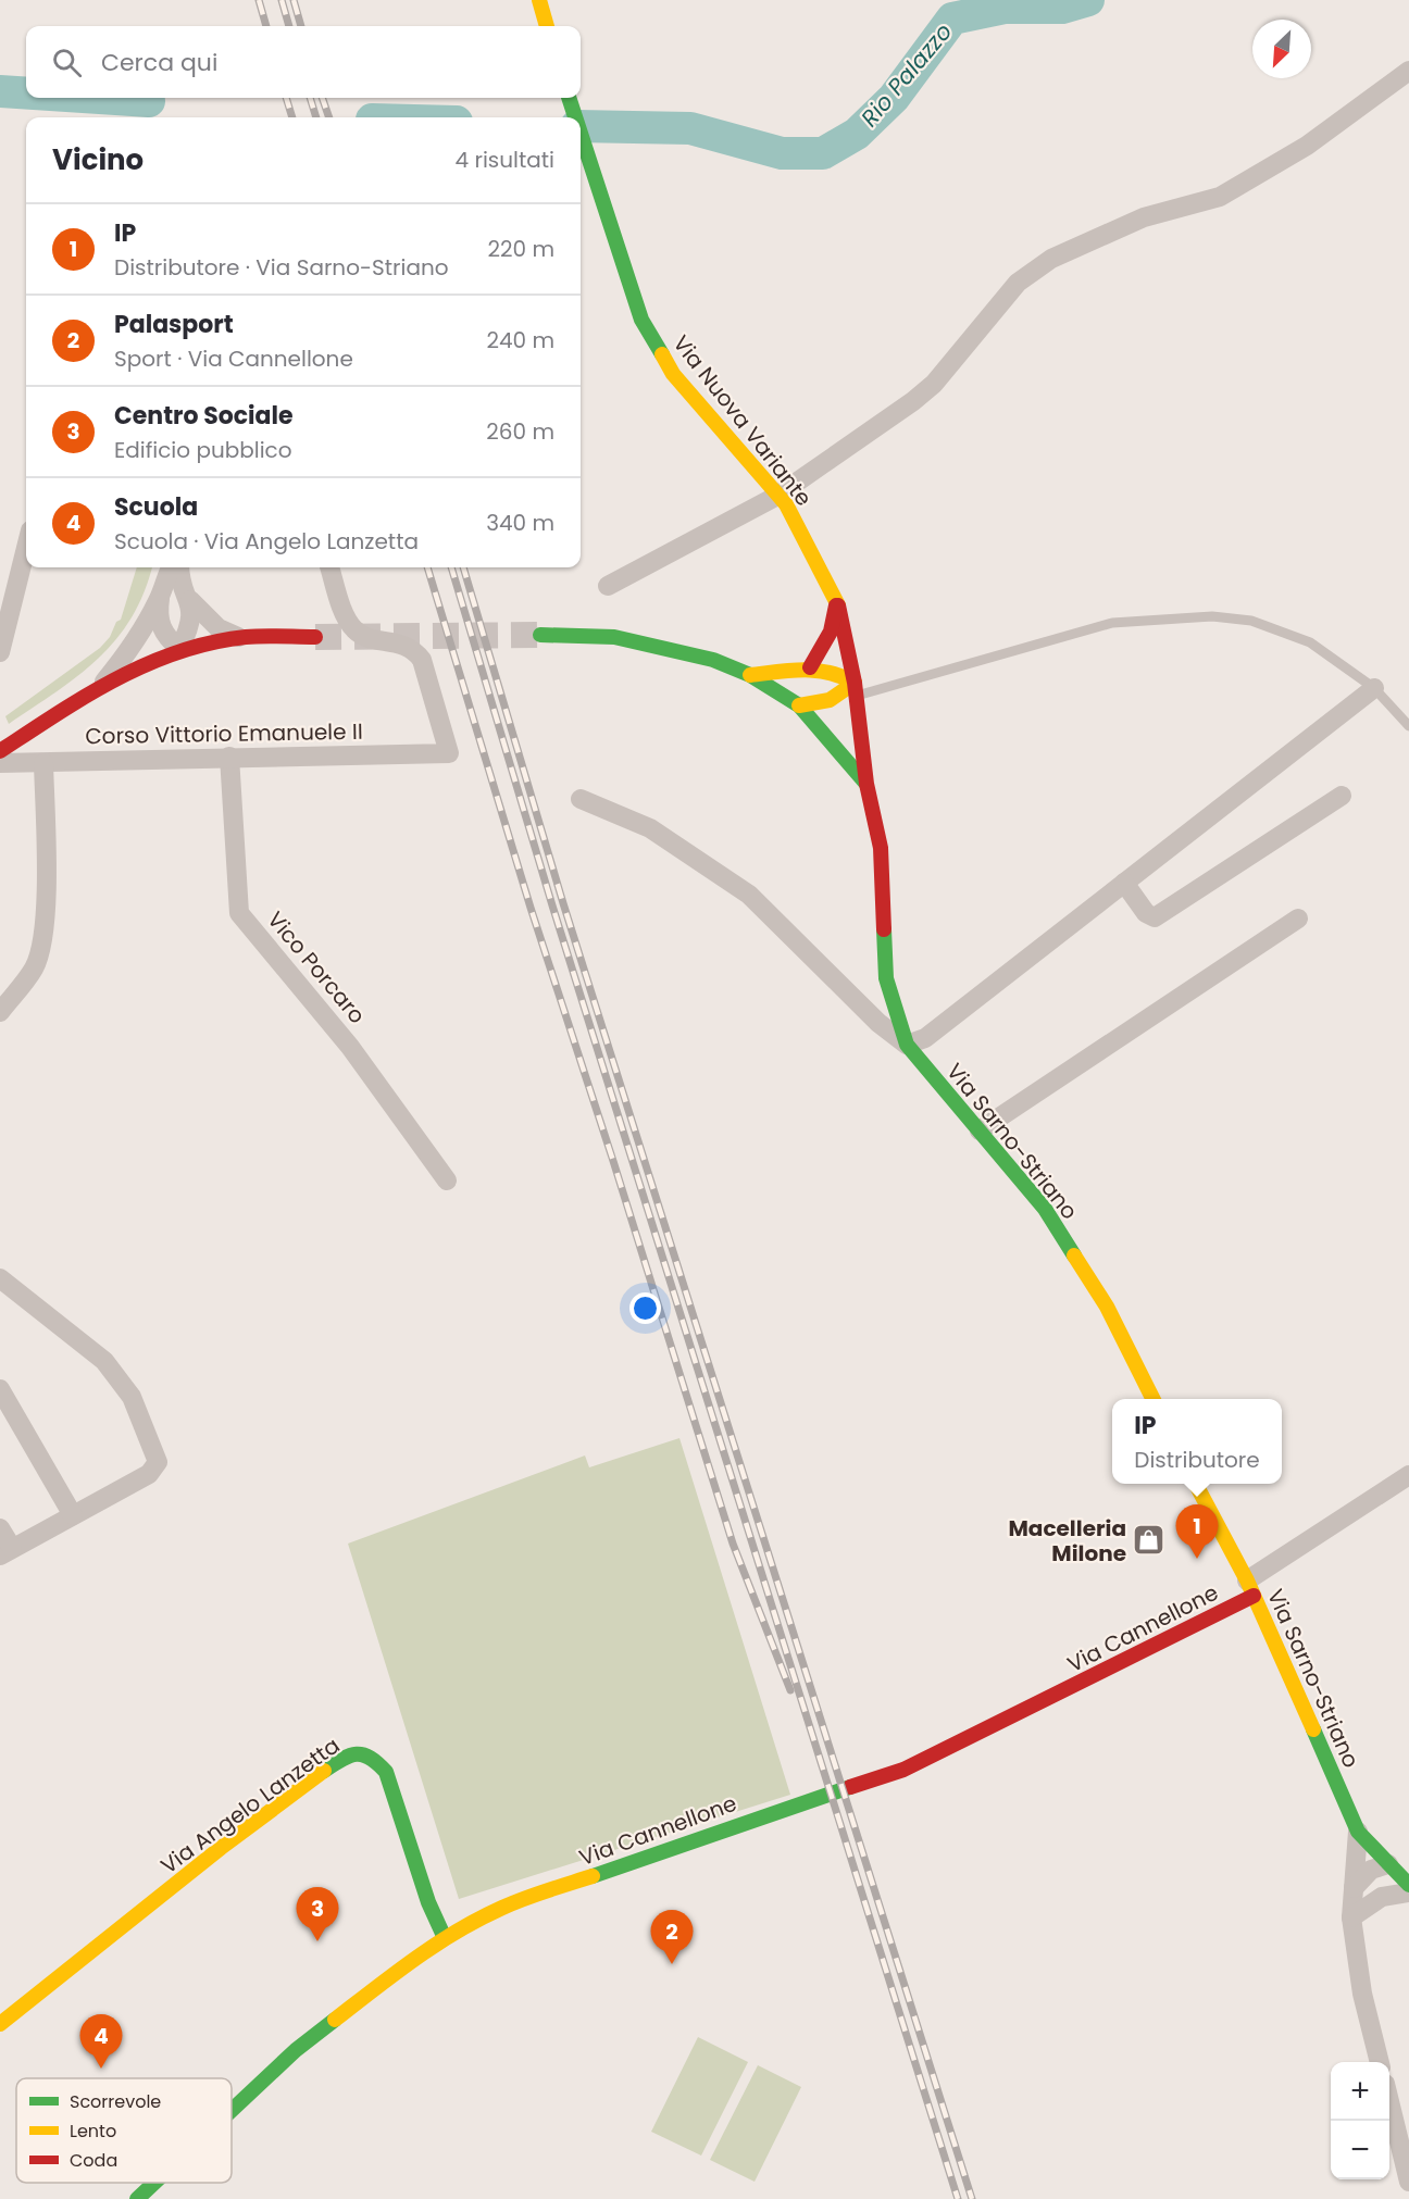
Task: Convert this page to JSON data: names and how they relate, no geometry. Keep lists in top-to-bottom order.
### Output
{
  "streets": {
    "main road": [
      "Via Nuova Variante",
      "Corso Vittorio Emanuele II",
      "Via Sarno-Striano",
      "Via Cannellone",
      "Via Angelo Lanzetta"
    ],
    "street": ["Vico Porcaro"]
  },
  "crossings": [
    ["Via Nuova Variante", "Via Sarno-Striano"],
    ["Corso Vittorio Emanuele II", "Vico Porcaro"],
    ["Via Sarno-Striano", "Via Cannellone"],
    ["Via Cannellone", "Via Angelo Lanzetta"]
  ],
  "water": ["Rio Palazzo"],
  "places": {
    "shop": ["Macelleria Milone"]
  },
  "legend": ["Scorrevole", "Lento", "Coda"],
  "north": "bottom left",
  "page": {
    "search": "Cerca qui",
    "heading": ["Vicino", "4 risultati"],
    "list": [
      {
        "mark": "1",
        "name": "IP",
        "note": "Distributore · Via Sarno-Striano",
        "value": "220 m"
      },
      {
        "mark": "2",
        "name": "Palasport",
        "note": "Sport · Via Cannellone",
        "value": "240 m"
      },
      {
        "mark": "3",
        "name": "Centro Sociale",
        "note": "Edificio pubblico",
        "value": "260 m"
      },
      {
        "mark": "4",
        "name": "Scuola",
        "note": "Scuola · Via Angelo Lanzetta",
        "value": "340 m"
      }
    ],
    "popup": ["IP", "Distributore"],
    "pins": [
      "1",
      "3",
      "2",
      "4"
    ],
    "map_buttons": ["+", "−"]
  }
}
